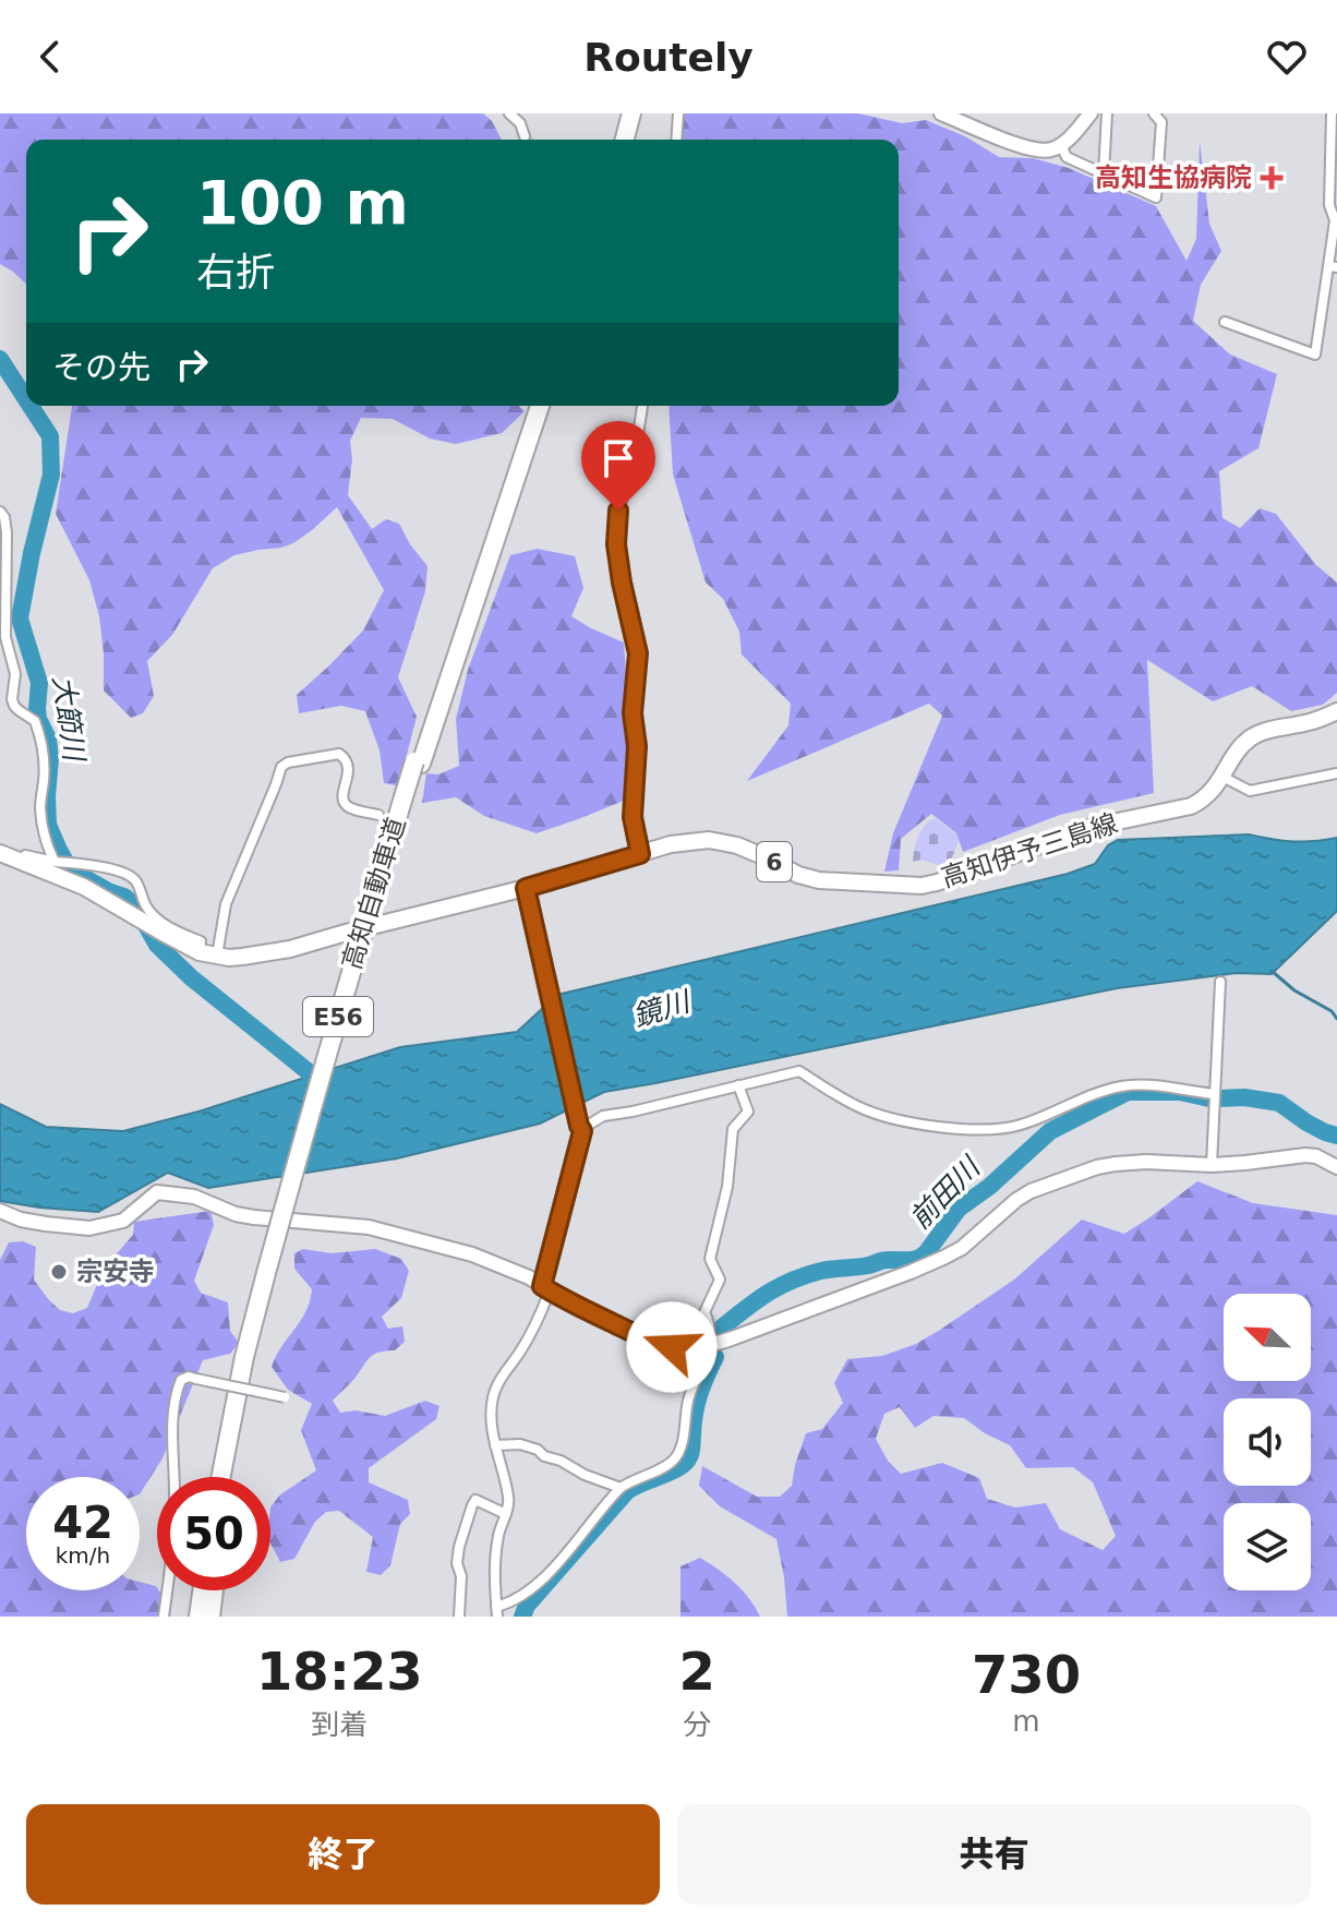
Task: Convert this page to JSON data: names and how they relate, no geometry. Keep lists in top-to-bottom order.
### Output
{
  "streets": {
    "highway": ["高知自動車道", "E56"],
    "main road": ["高知伊予三島線", "6"]
  },
  "crossings": [
    ["高知自動車道", "E56"]
  ],
  "water": ["大節川", "鏡川", "前田川"],
  "places": {
    "health": ["高知生協病院"],
    "other": ["宗安寺"]
  },
  "north": "top left",
  "page": {
    "header": "Routely",
    "turn": ["100 m", "右折"],
    "then": "その先",
    "speed": "42 km/h",
    "limit": "50",
    "eta": [
      "18:23",
      "到着",
      "2",
      "分",
      "730",
      "m"
    ],
    "buttons": ["終了", "共有"]
  }
}
